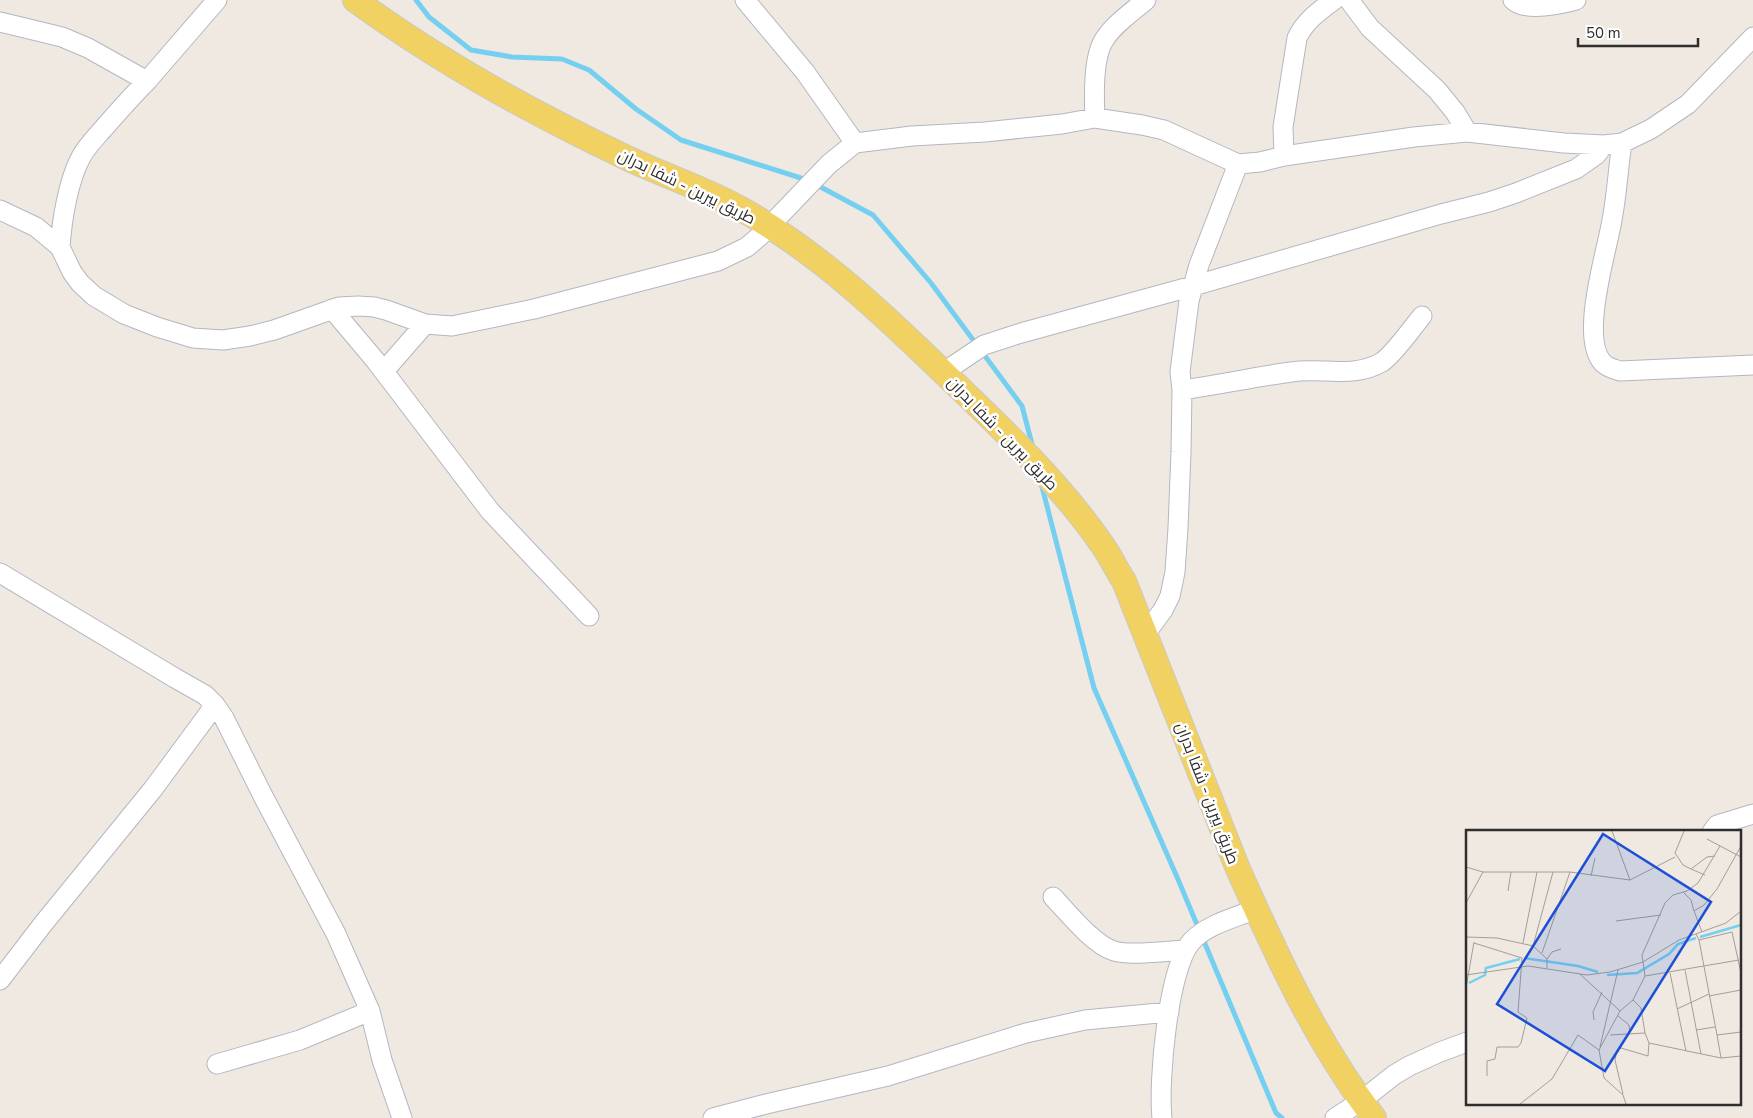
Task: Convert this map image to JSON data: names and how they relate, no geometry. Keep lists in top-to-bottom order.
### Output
{
  "streets": {
    "main road": ["طريق بيرين - شفا بدران"]
  },
  "scale_bar": "50 m"
}
